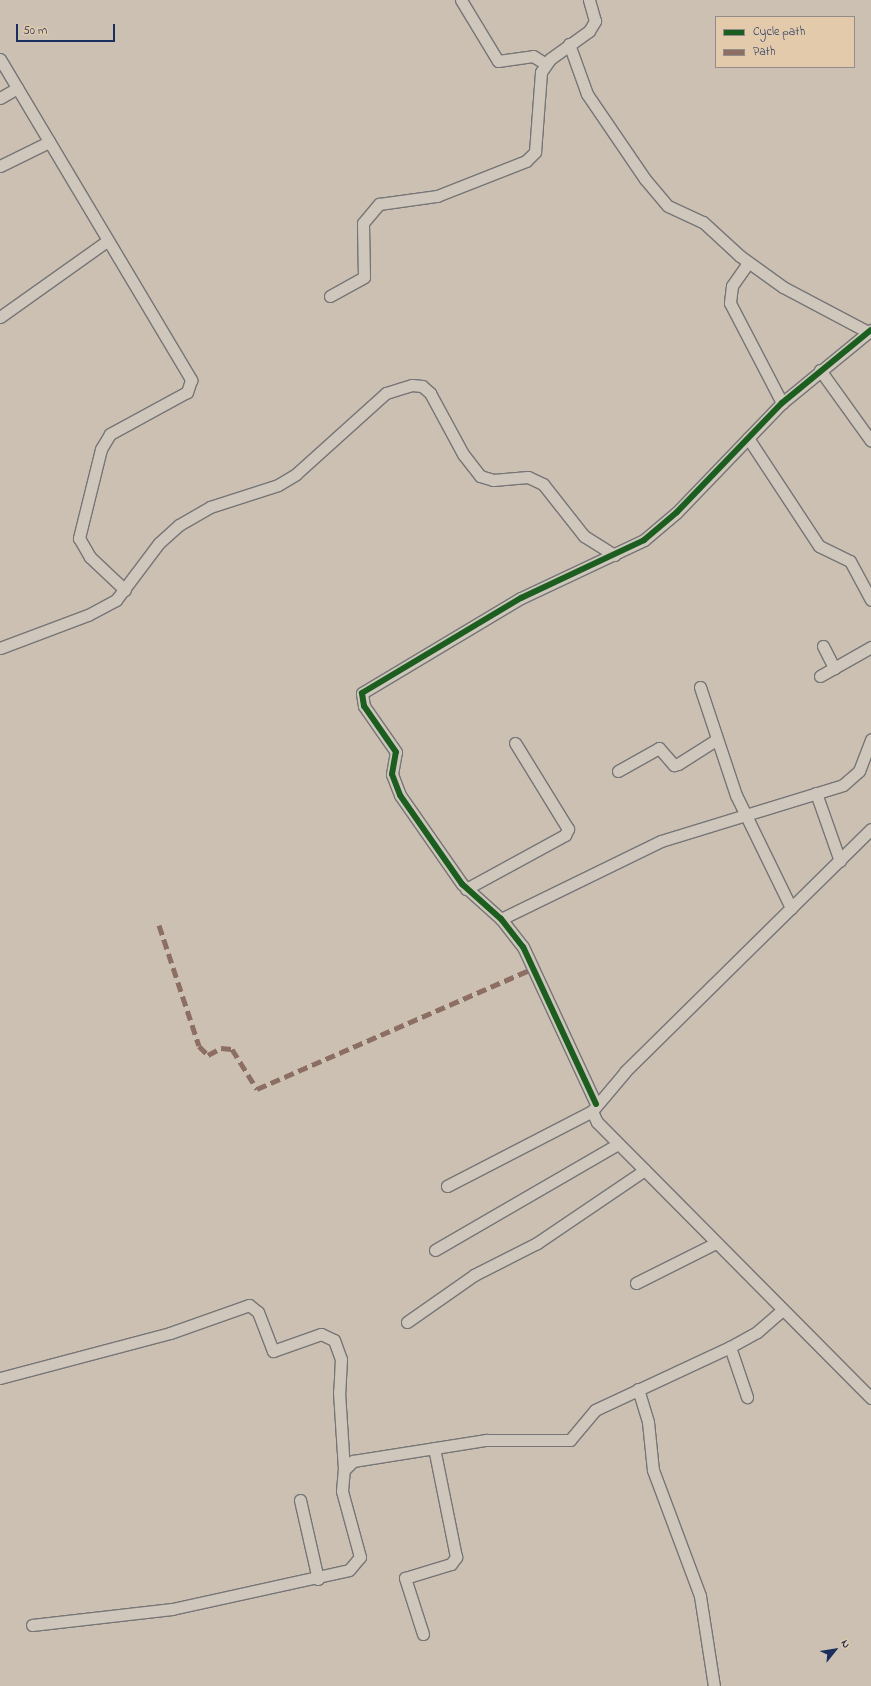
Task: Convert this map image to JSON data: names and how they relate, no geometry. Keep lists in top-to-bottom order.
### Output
{
  "legend": ["Cycle path", "Path"],
  "scale_bar": "50 m",
  "north": "top right"
}
